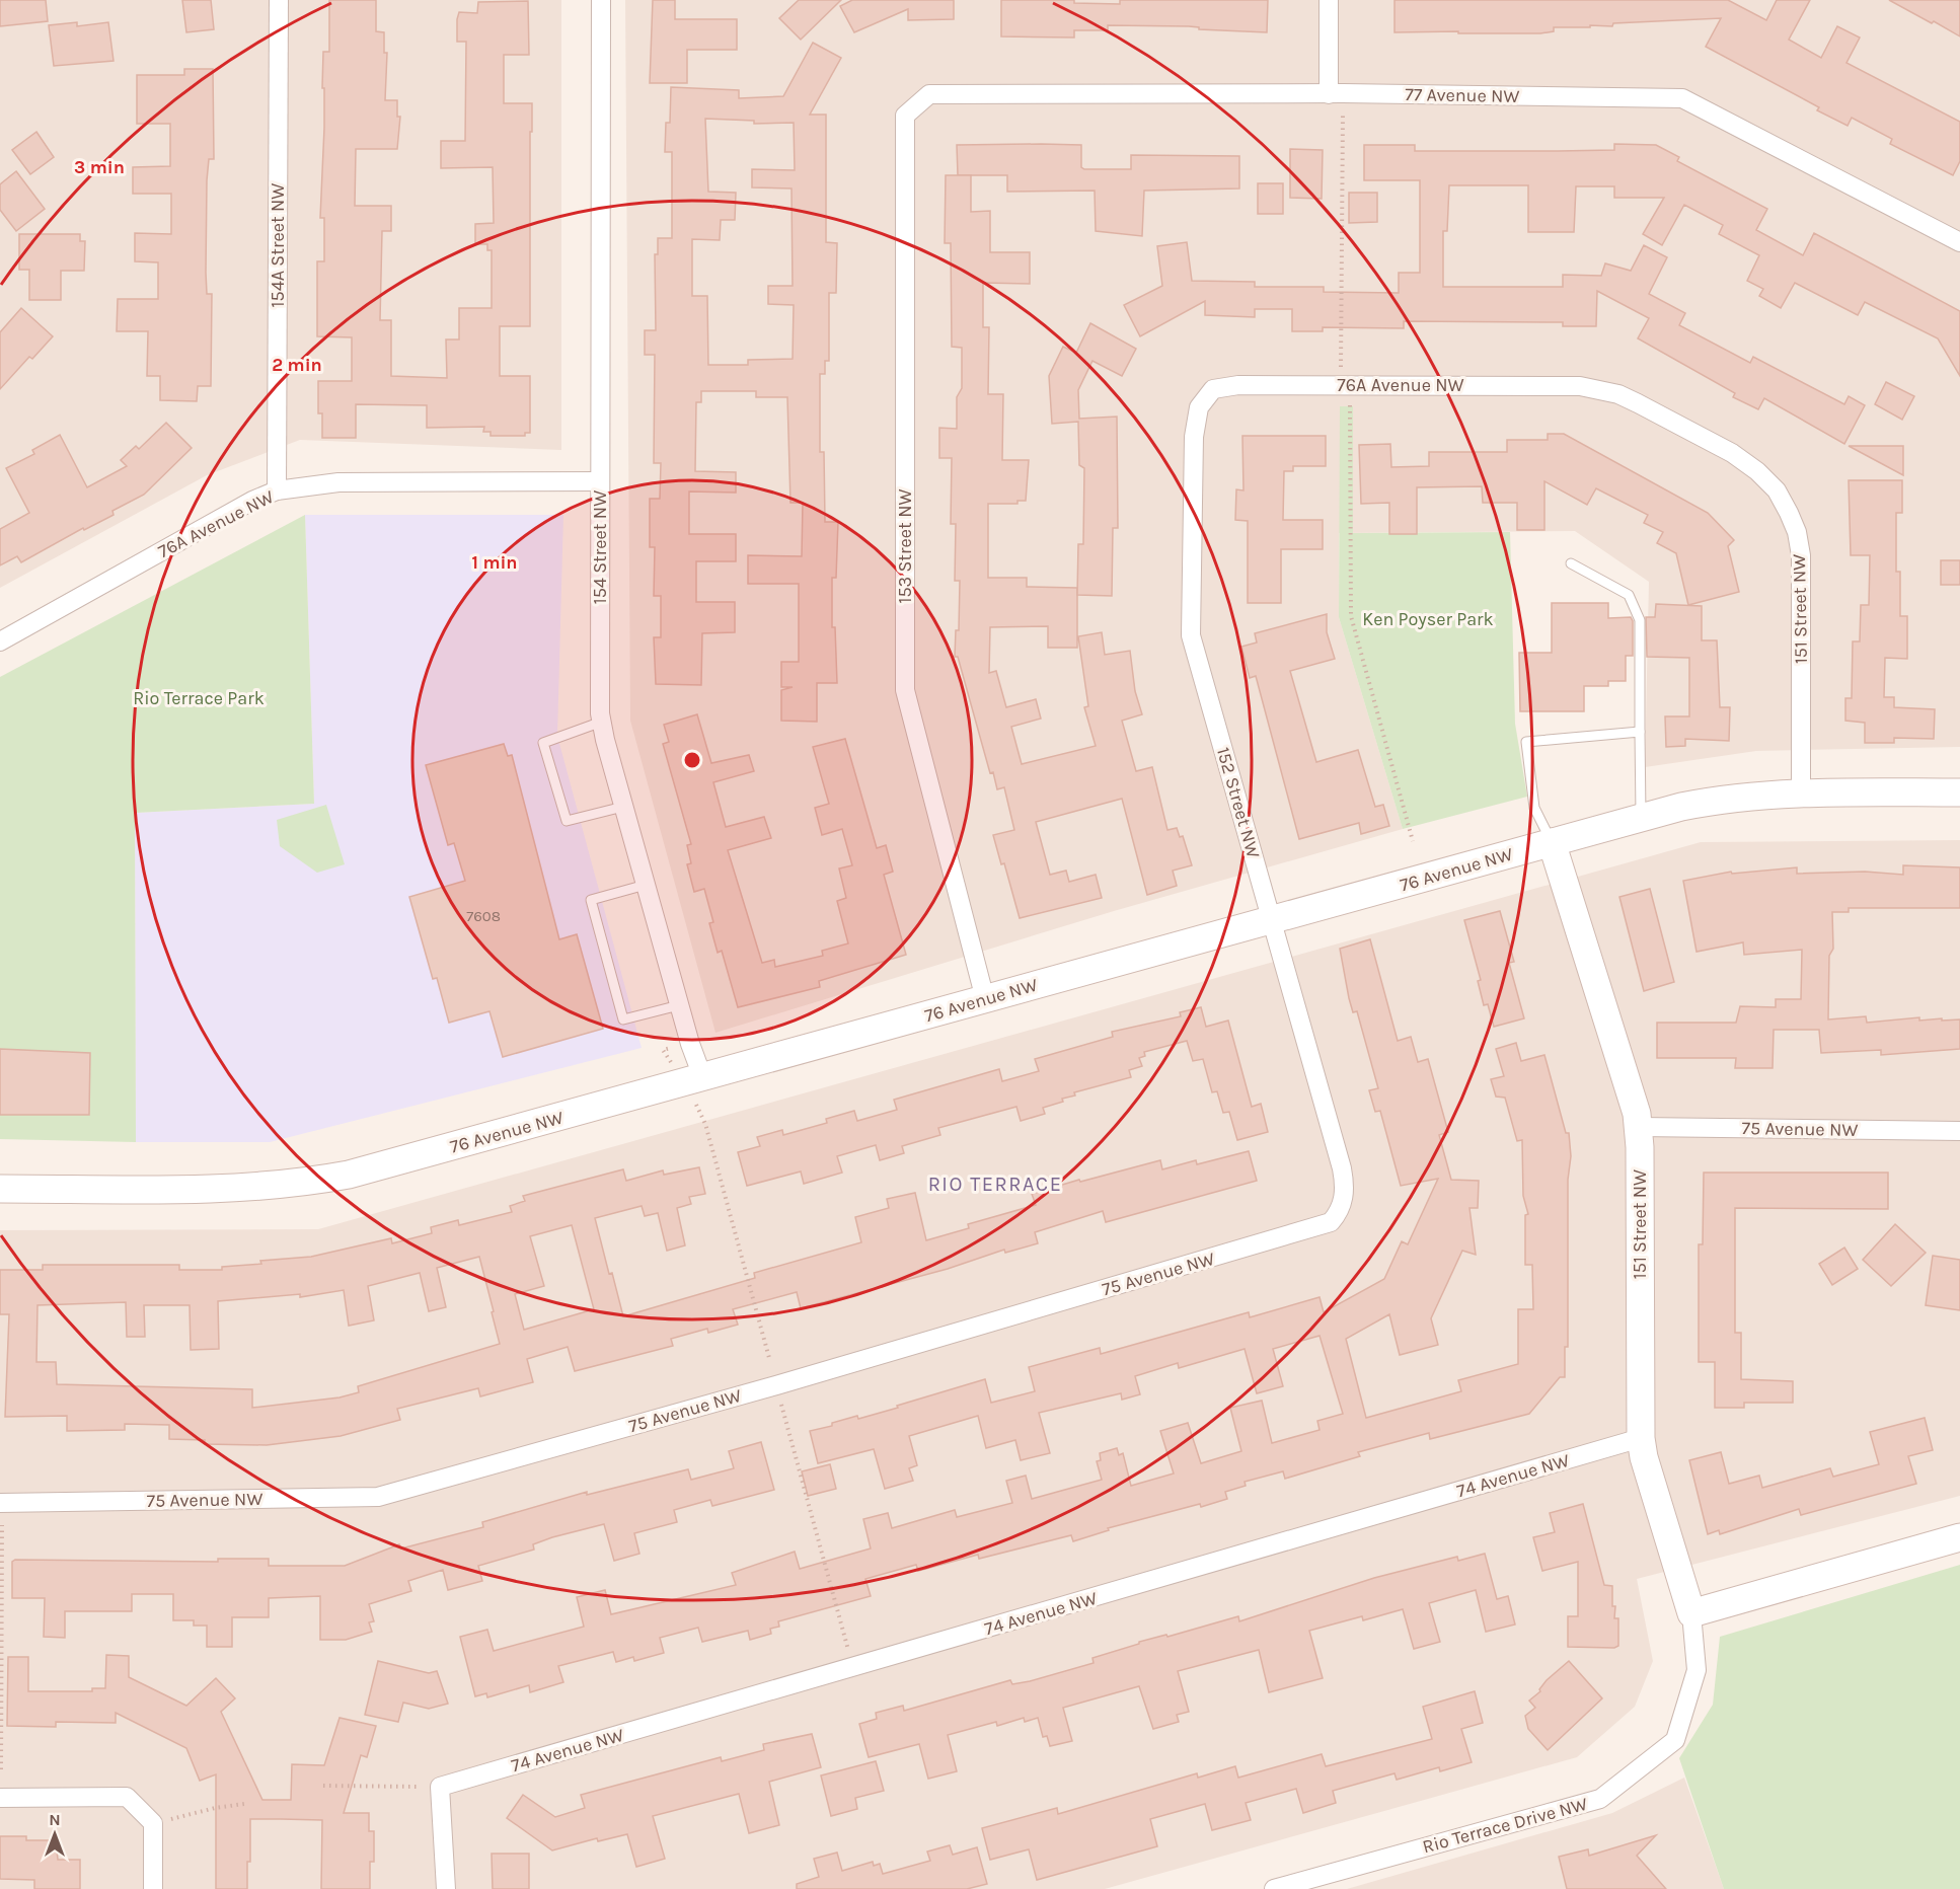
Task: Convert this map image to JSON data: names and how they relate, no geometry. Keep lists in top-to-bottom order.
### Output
{
  "streets": {
    "street": [
      "77 Avenue NW",
      "154A Street NW",
      "76A Avenue NW",
      "153 Street NW",
      "154 Street NW",
      "151 Street NW",
      "152 Street NW",
      "76 Avenue NW",
      "75 Avenue NW",
      "74 Avenue NW",
      "Rio Terrace Drive NW"
    ]
  },
  "crossings": [
    ["77 Avenue NW", "153 Street NW"],
    ["154A Street NW", "76A Avenue NW"],
    ["76A Avenue NW", "154 Street NW"],
    ["76A Avenue NW", "151 Street NW"],
    ["76A Avenue NW", "152 Street NW"],
    ["153 Street NW", "76 Avenue NW"],
    ["154 Street NW", "76 Avenue NW"],
    ["151 Street NW", "76 Avenue NW"],
    ["151 Street NW", "75 Avenue NW"],
    ["151 Street NW", "74 Avenue NW"],
    ["151 Street NW", "Rio Terrace Drive NW"],
    ["152 Street NW", "76 Avenue NW"],
    ["152 Street NW", "75 Avenue NW"]
  ],
  "districts": ["RIO TERRACE"],
  "parks": ["Ken Poyser Park", "Rio Terrace Park"],
  "house_numbers": ["7608"],
  "north": "top",
  "rings": ["3 min", "2 min", "1 min"]
}
